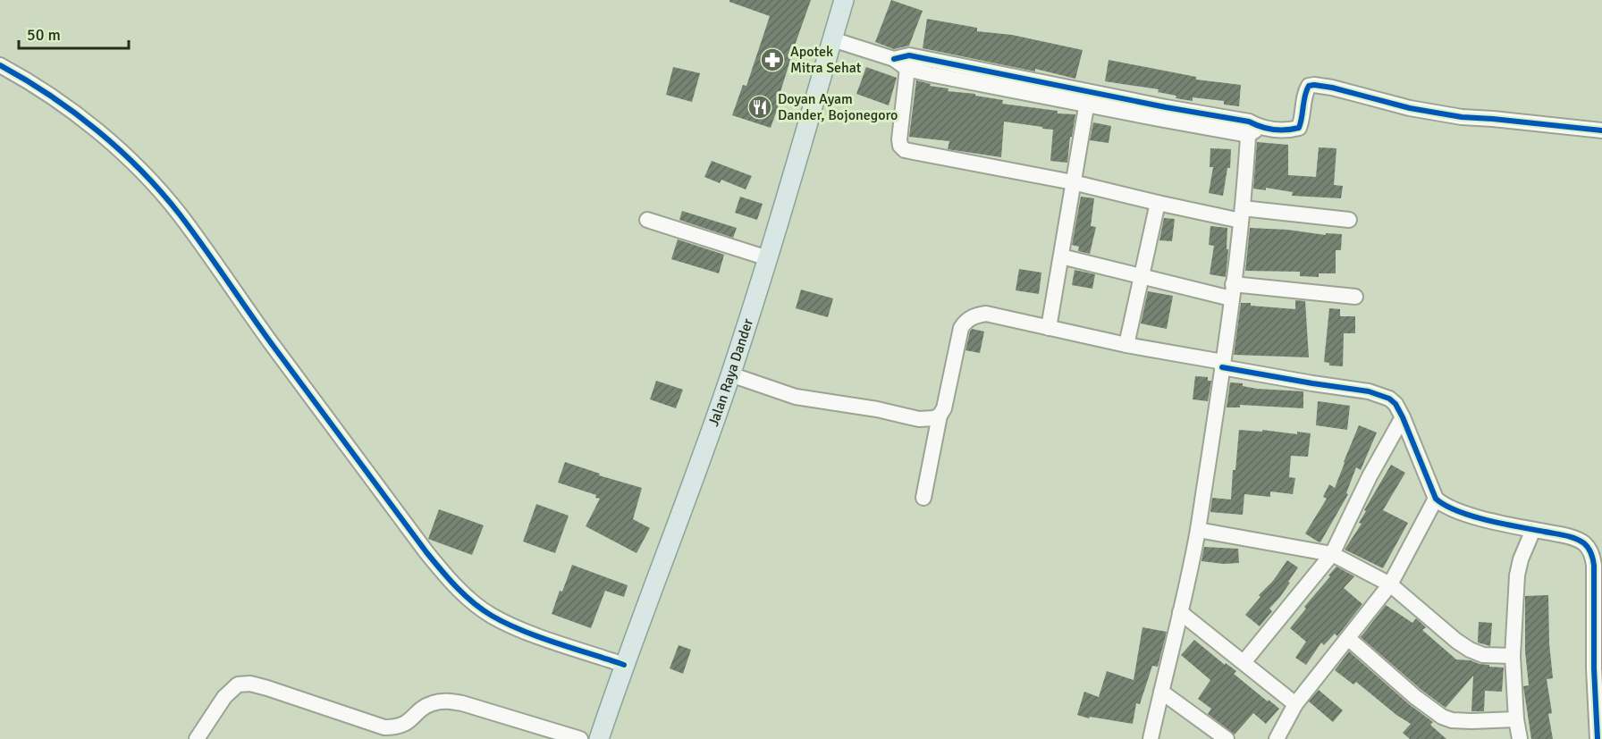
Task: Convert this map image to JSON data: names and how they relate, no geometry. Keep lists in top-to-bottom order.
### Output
{
  "streets": {
    "main road": ["Jalan Raya Dander"]
  },
  "places": {
    "pharmacy": ["Apotek Mitra Sehat"],
    "restaurant": ["Doyan Ayam Dander, Bojonegoro"]
  },
  "scale_bar": "50 m"
}
